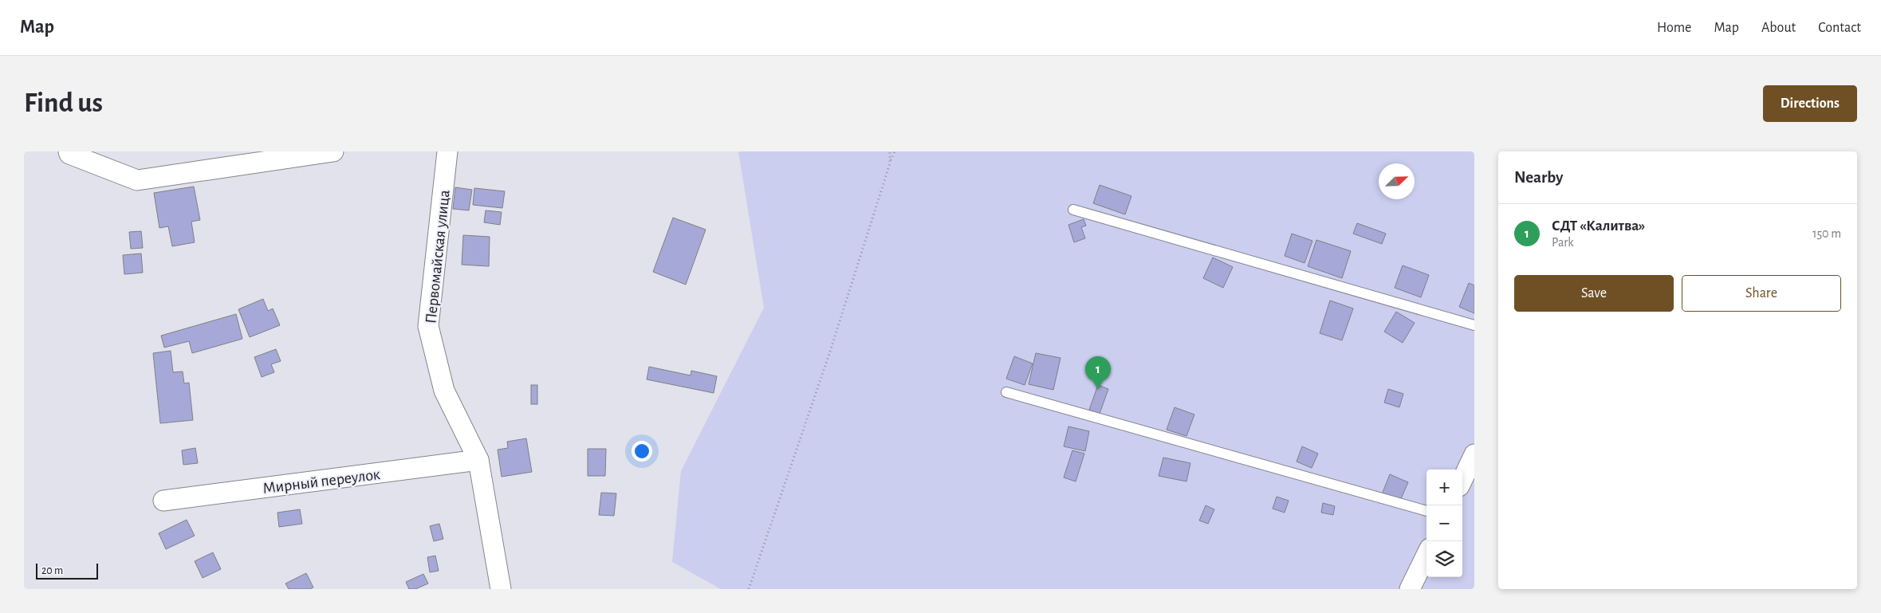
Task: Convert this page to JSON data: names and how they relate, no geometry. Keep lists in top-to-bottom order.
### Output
{
  "streets": {
    "street": ["Первомайская улица", "Мирный переулок"]
  },
  "crossings": [
    ["Первомайская улица", "Мирный переулок"]
  ],
  "scale_bar": "20 m",
  "north": "top right",
  "page": {
    "header": "Map",
    "nav": [
      "Home",
      "Map",
      "About",
      "Contact"
    ],
    "buttons": [
      "Directions",
      ["Save", "Share"]
    ],
    "title": "Find us",
    "heading": "Nearby",
    "list": [
      {
        "mark": "1",
        "name": "СДТ «Калитва»",
        "note": "Park",
        "value": "150 m"
      }
    ],
    "pins": "1",
    "map_buttons": ["+", "−"],
    "scale": "20 m"
  }
}
